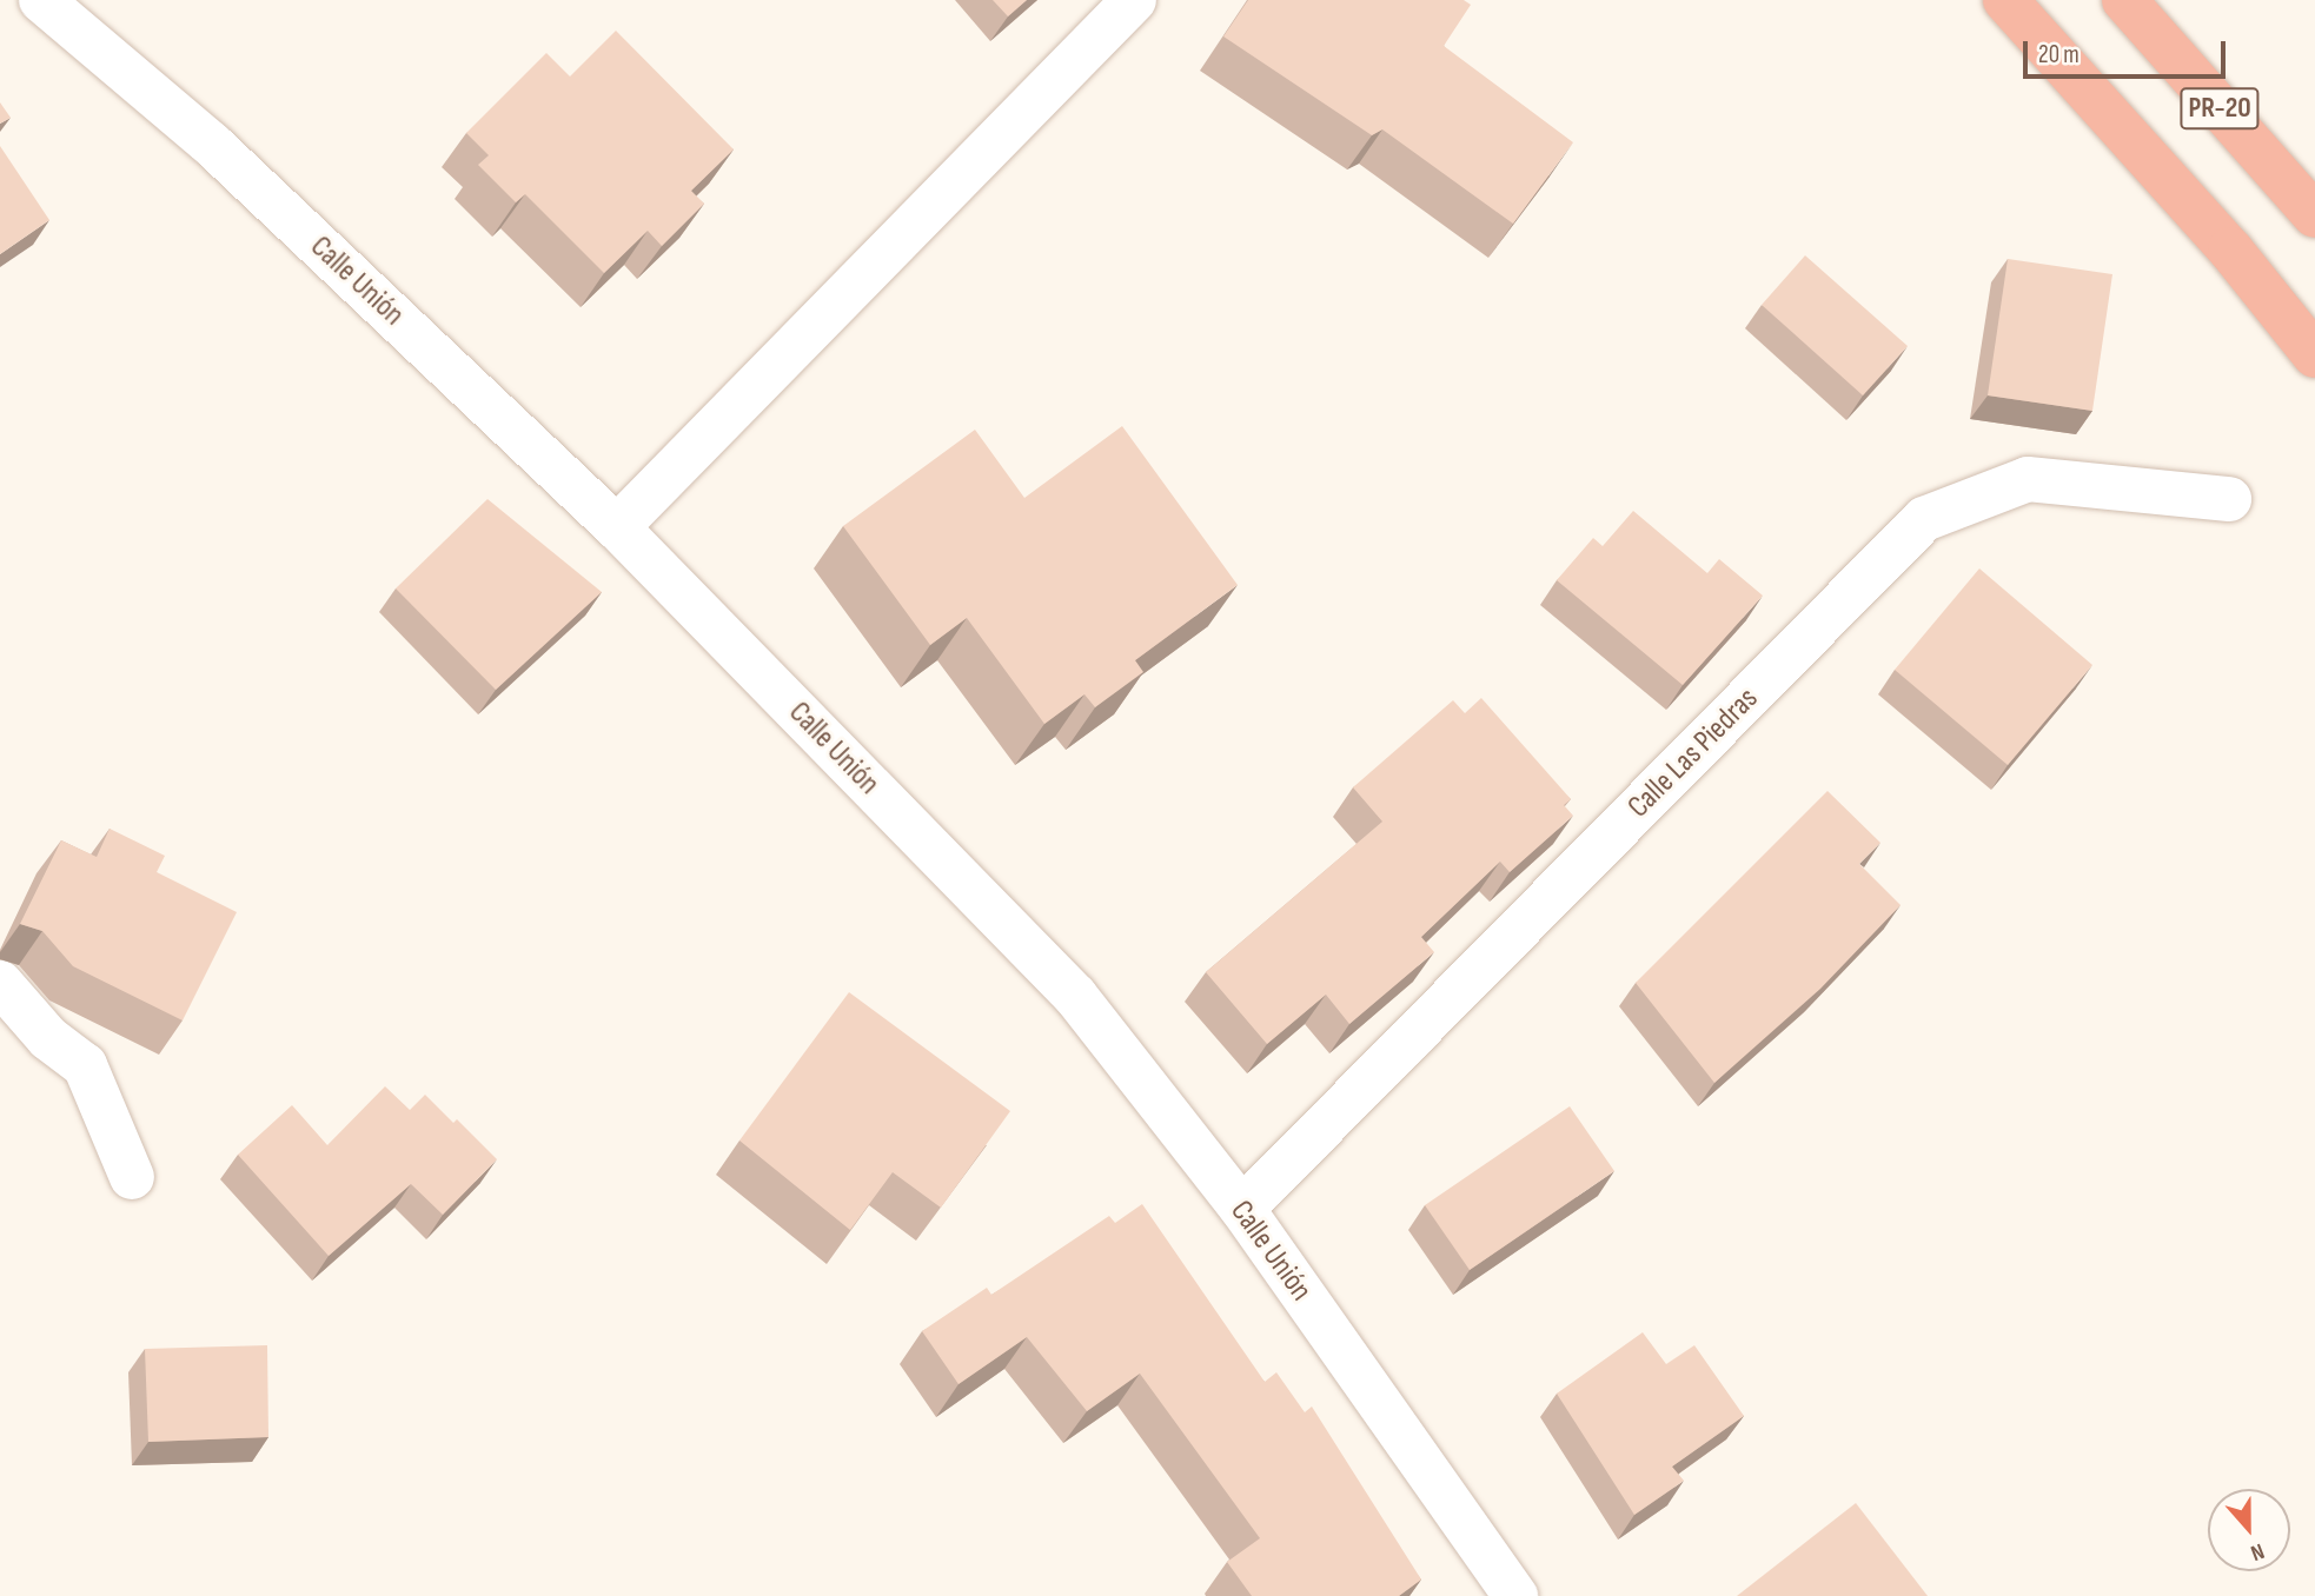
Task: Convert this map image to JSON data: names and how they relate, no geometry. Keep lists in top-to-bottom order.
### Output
{
  "streets": {
    "highway": ["PR-20"],
    "street": ["Calle Unión", "Calle Las Piedras"]
  },
  "crossings": [
    ["Calle Unión", "Calle Las Piedras"]
  ],
  "scale_bar": "20 m",
  "north": "bottom"
}
